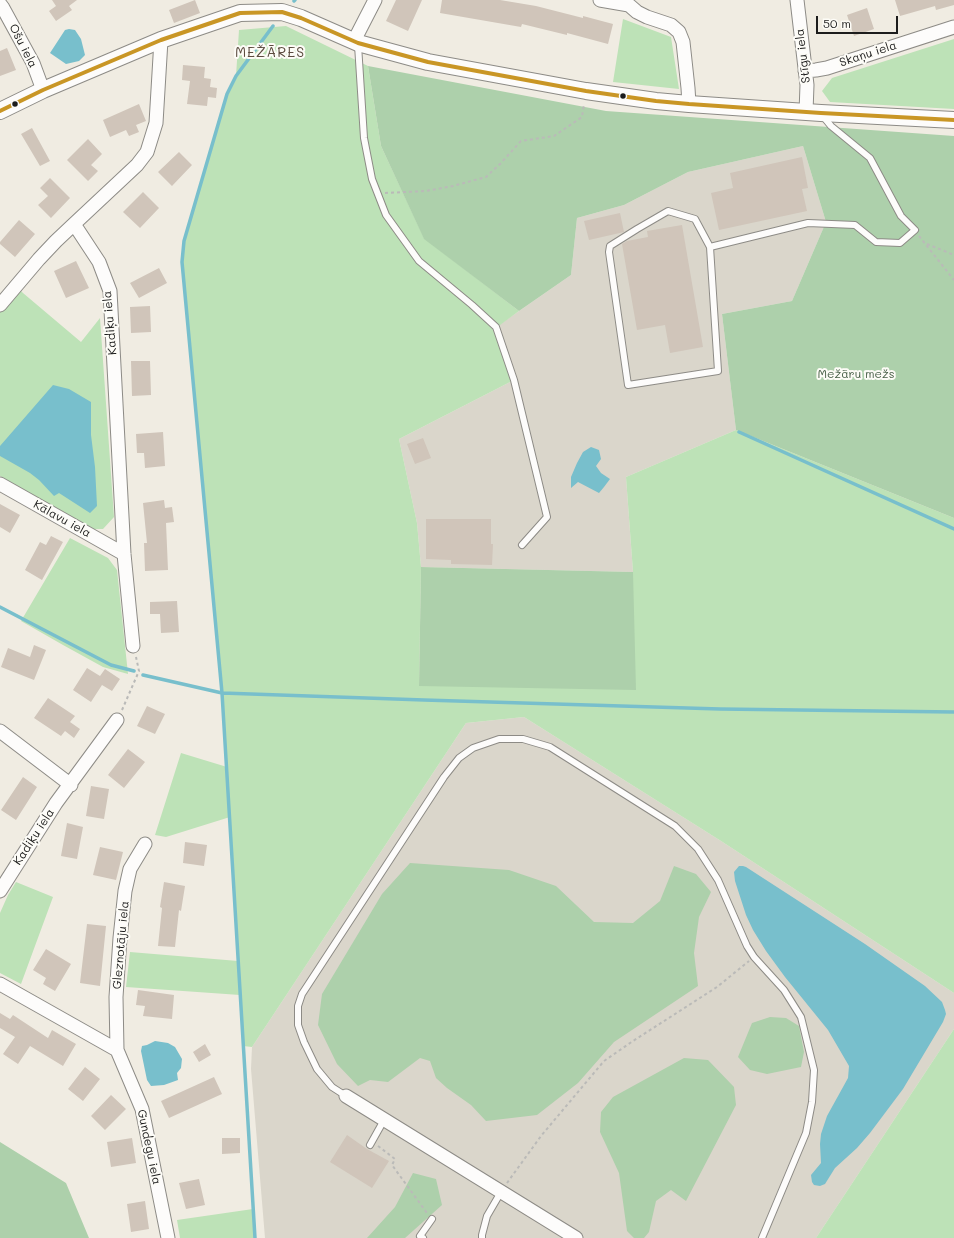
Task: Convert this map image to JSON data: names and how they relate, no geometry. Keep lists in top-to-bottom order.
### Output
{
  "streets": {
    "street": [
      "Ošu iela",
      "Skaņu iela",
      "Stīgu iela",
      "Kadiķu iela",
      "Kālavu iela",
      "Gleznotāju iela",
      "Gundegu iela"
    ]
  },
  "crossings": [
    ["Skaņu iela", "Stīgu iela"],
    ["Kadiķu iela", "Kālavu iela"],
    ["Gleznotāju iela", "Gundegu iela"]
  ],
  "districts": ["MEŽĀRES"],
  "parks": ["Mežāru mežs"],
  "scale_bar": "50 m"
}
